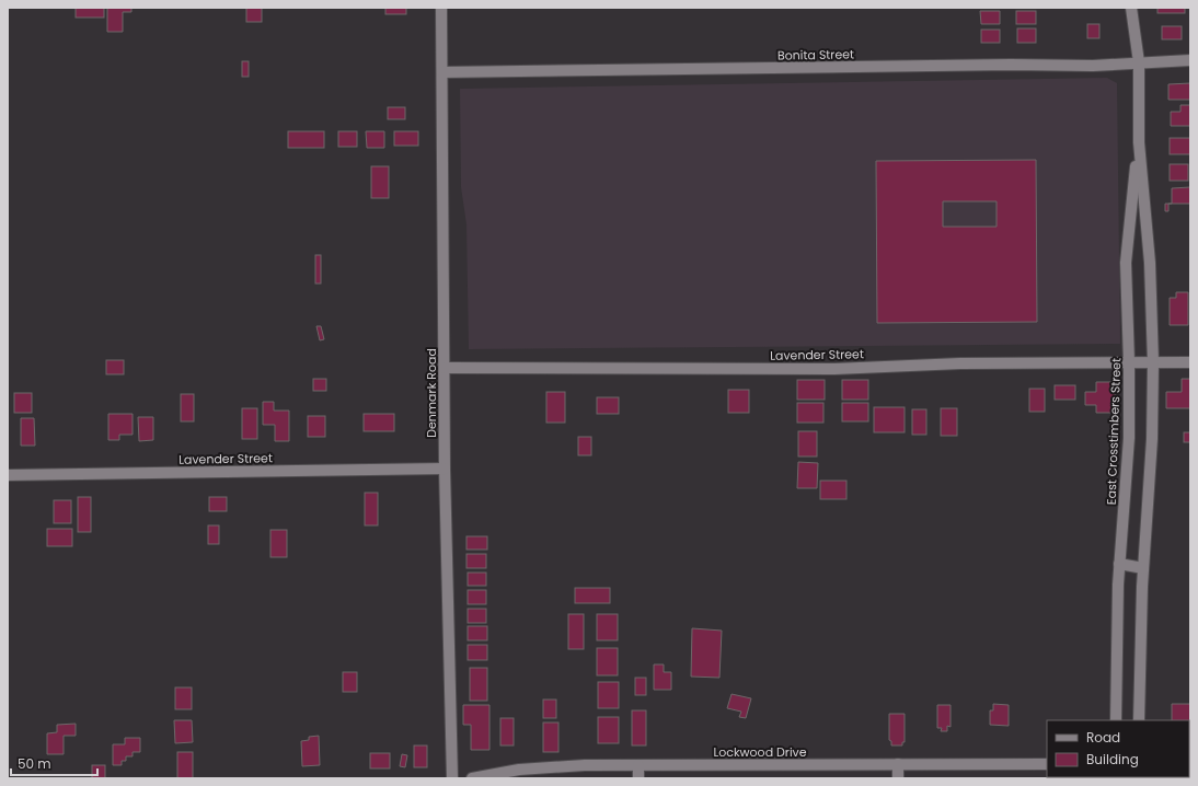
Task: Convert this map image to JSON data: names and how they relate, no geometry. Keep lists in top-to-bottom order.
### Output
{
  "streets": {
    "street": [
      "Bonita Street",
      "Lavender Street",
      "Denmark Road",
      "East Crosstimbers Street",
      "Lockwood Drive"
    ]
  },
  "crossings": [
    ["Bonita Street", "Denmark Road"],
    ["Bonita Street", "East Crosstimbers Street"],
    ["Lavender Street", "Denmark Road"],
    ["Lavender Street", "East Crosstimbers Street"]
  ],
  "legend": ["Road", "Building"],
  "scale_bar": "50 m"
}
